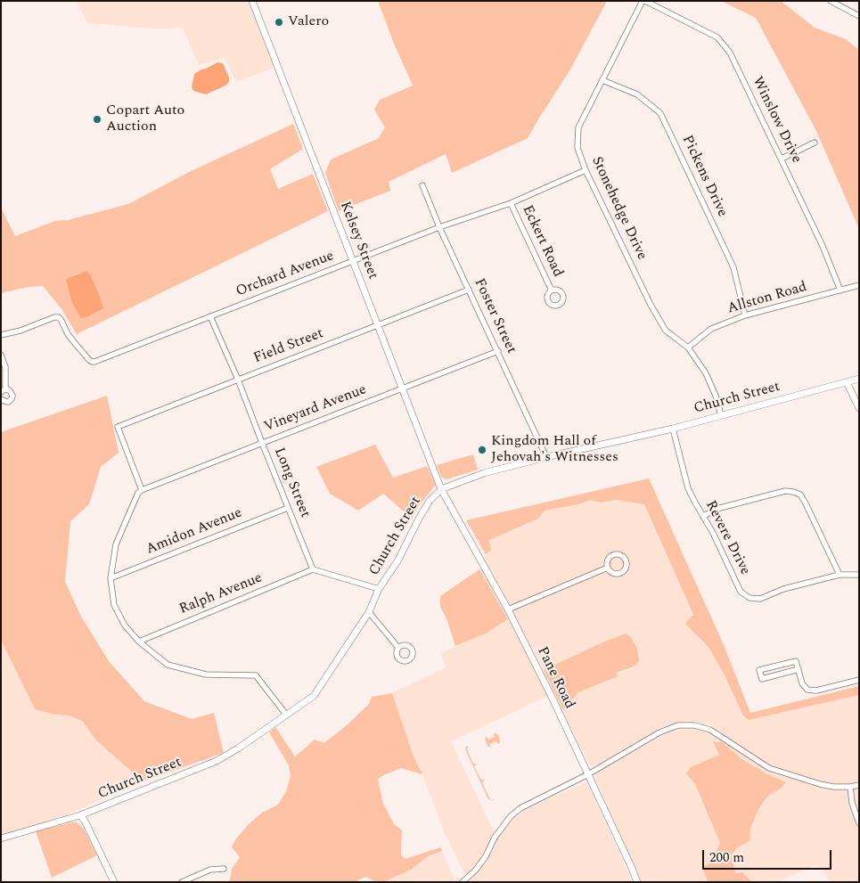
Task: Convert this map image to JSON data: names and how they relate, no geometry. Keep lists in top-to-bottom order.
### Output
{
  "streets": {
    "street": [
      "Winslow Drive",
      "Pickens Drive",
      "Stonehedge Drive",
      "Kelsey Street",
      "Eckert Road",
      "Orchard Avenue",
      "Allston Road",
      "Foster Street",
      "Field Street",
      "Church Street",
      "Vineyard Avenue",
      "Long Street",
      "Amidon Avenue",
      "Revere Drive",
      "Ralph Avenue",
      "Pane Road"
    ]
  },
  "crossings": [
    ["Winslow Drive", "Stonehedge Drive"],
    ["Winslow Drive", "Allston Road"],
    ["Pickens Drive", "Stonehedge Drive"],
    ["Pickens Drive", "Allston Road"],
    ["Stonehedge Drive", "Orchard Avenue"],
    ["Stonehedge Drive", "Allston Road"],
    ["Stonehedge Drive", "Church Street"],
    ["Kelsey Street", "Orchard Avenue"],
    ["Kelsey Street", "Field Street"],
    ["Kelsey Street", "Church Street"],
    ["Kelsey Street", "Vineyard Avenue"],
    ["Kelsey Street", "Pane Road"],
    ["Eckert Road", "Orchard Avenue"],
    ["Orchard Avenue", "Foster Street"],
    ["Orchard Avenue", "Long Street"],
    ["Foster Street", "Field Street"],
    ["Foster Street", "Church Street"],
    ["Foster Street", "Vineyard Avenue"],
    ["Field Street", "Vineyard Avenue"],
    ["Field Street", "Long Street"],
    ["Church Street", "Revere Drive"],
    ["Church Street", "Pane Road"],
    ["Vineyard Avenue", "Long Street"],
    ["Long Street", "Amidon Avenue"],
    ["Long Street", "Ralph Avenue"]
  ],
  "places": ["Valero", "Copart Auto Auction", "Kingdom Hall of Jehovah's Witnesses"],
  "scale_bar": "200 m"
}
